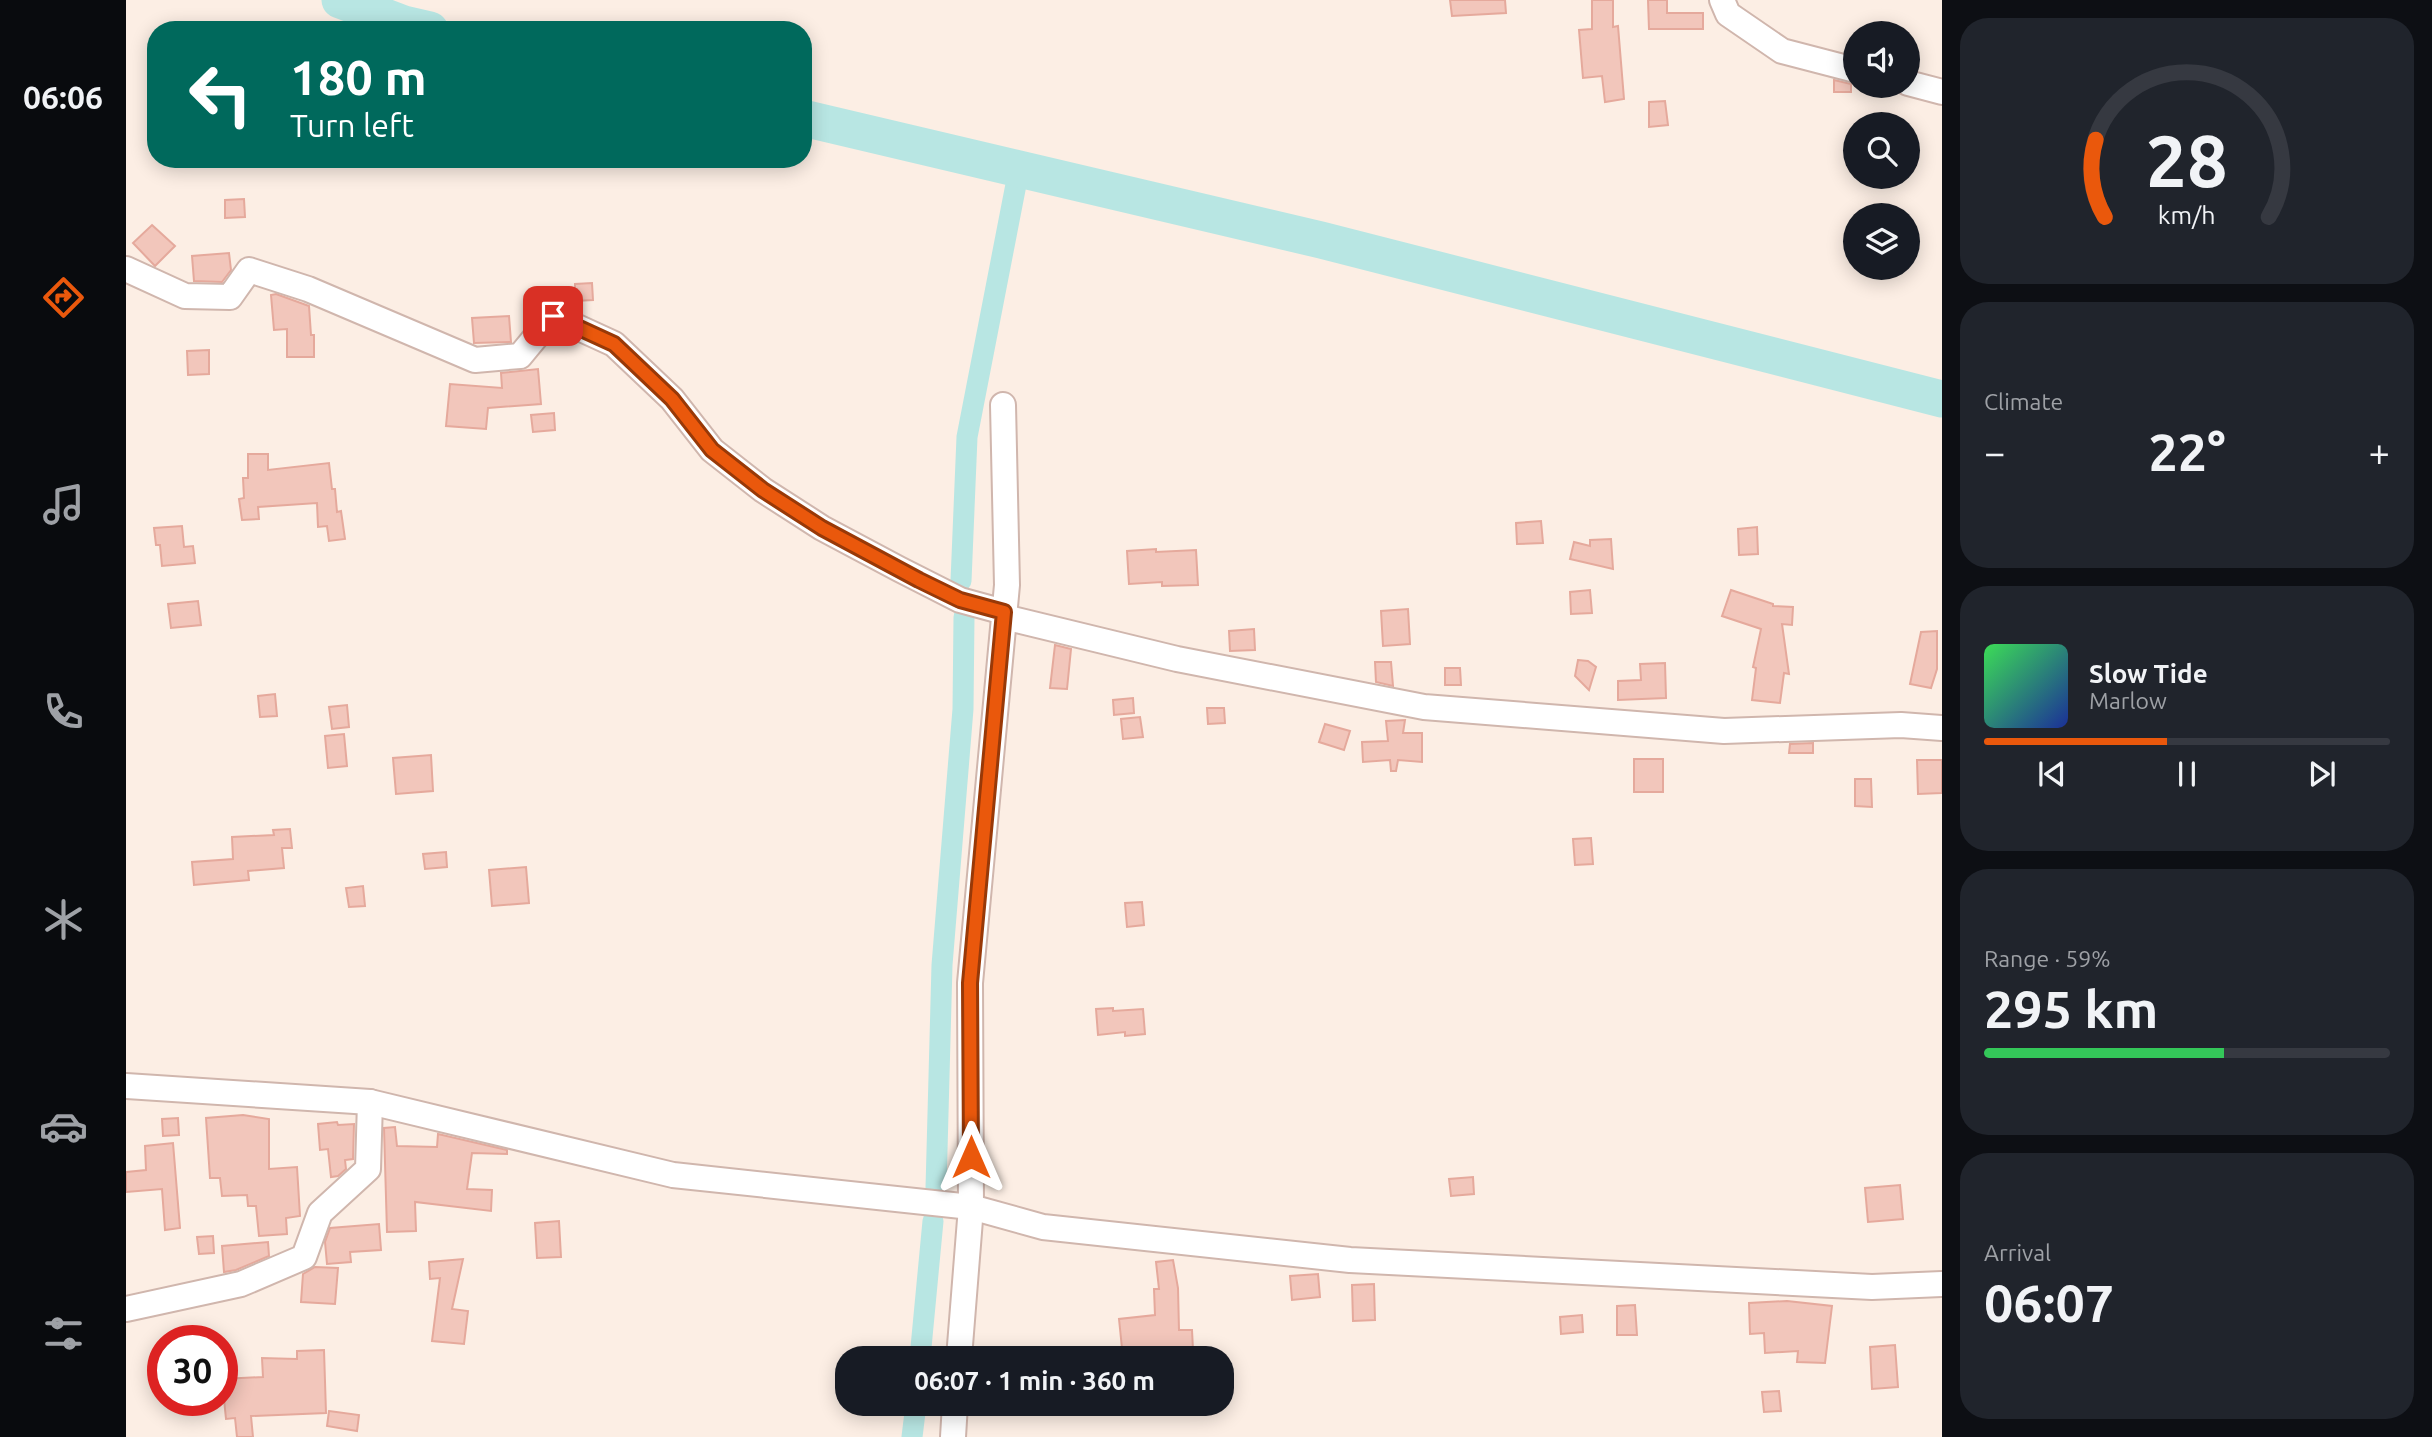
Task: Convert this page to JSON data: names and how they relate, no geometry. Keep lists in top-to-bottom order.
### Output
{
  "page": {
    "tabs": "06:06",
    "turn": ["180 m", "Turn left"],
    "tile": [
      "Climate",
      ["Range · 59%", "295 km"],
      ["Arrival", "06:07"]
    ],
    "heat": ["−", "22°", "+"],
    "song": ["Slow Tide", "Marlow"],
    "limit": "30",
    "trip": "06:07 · 1 min · 360 m",
    "gauge": ["28", "km/h"]
  }
}
